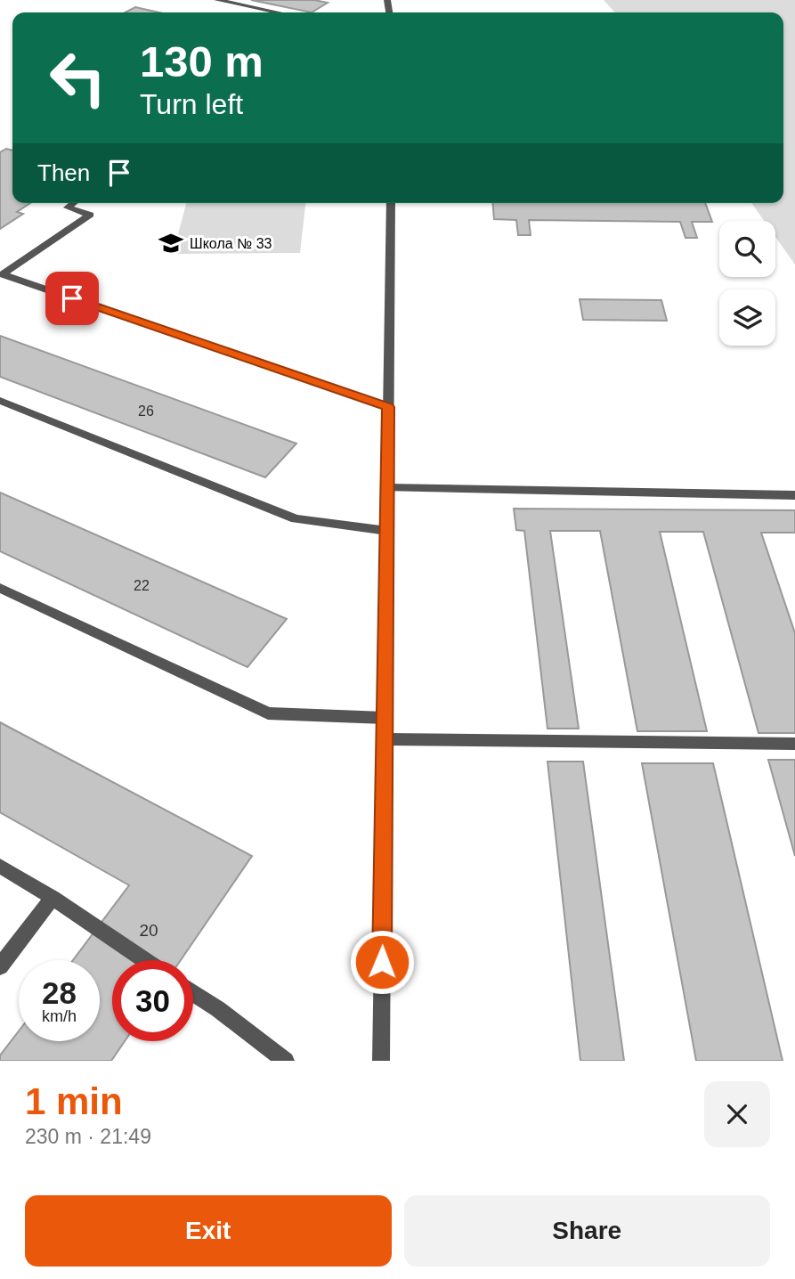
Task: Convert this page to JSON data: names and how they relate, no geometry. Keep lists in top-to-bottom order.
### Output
{
  "places": {
    "school or university": ["Школа № 33"]
  },
  "house_numbers": ["26", "22", "20"],
  "page": {
    "turn": ["130 m", "Turn left"],
    "then": "Then",
    "speed": "28 km/h",
    "limit": "30",
    "heading": ["1 min", "230 m · 21:49"],
    "buttons": ["Exit", "Share"]
  }
}
